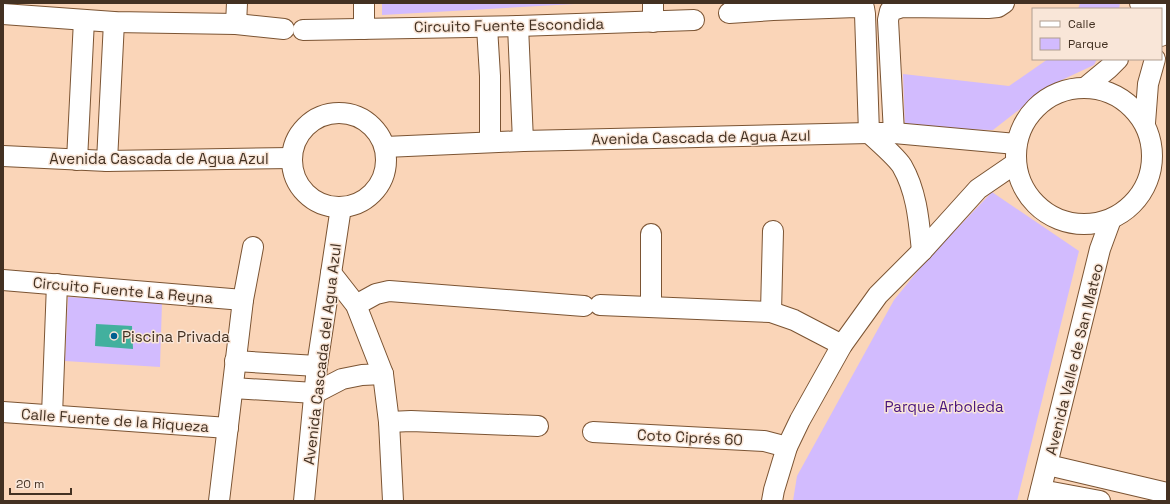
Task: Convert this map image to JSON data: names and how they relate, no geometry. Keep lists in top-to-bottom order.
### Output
{
  "streets": {
    "street": [
      "Circuito Fuente Escondida",
      "Avenida Cascada de Agua Azul",
      "Circuito Fuente La Reyna",
      "Avenida Cascada del Agua Azul",
      "Avenida Valle de San Mateo",
      "Calle Fuente de la Riqueza",
      "Coto Ciprés 60"
    ]
  },
  "crossings": [
    ["Avenida Cascada de Agua Azul", "Avenida Cascada del Agua Azul"],
    ["Avenida Cascada de Agua Azul", "Avenida Valle de San Mateo"]
  ],
  "parks": ["Parque Arboleda"],
  "places": ["Piscina Privada"],
  "legend": ["Calle", "Parque"],
  "scale_bar": "20 m"
}
